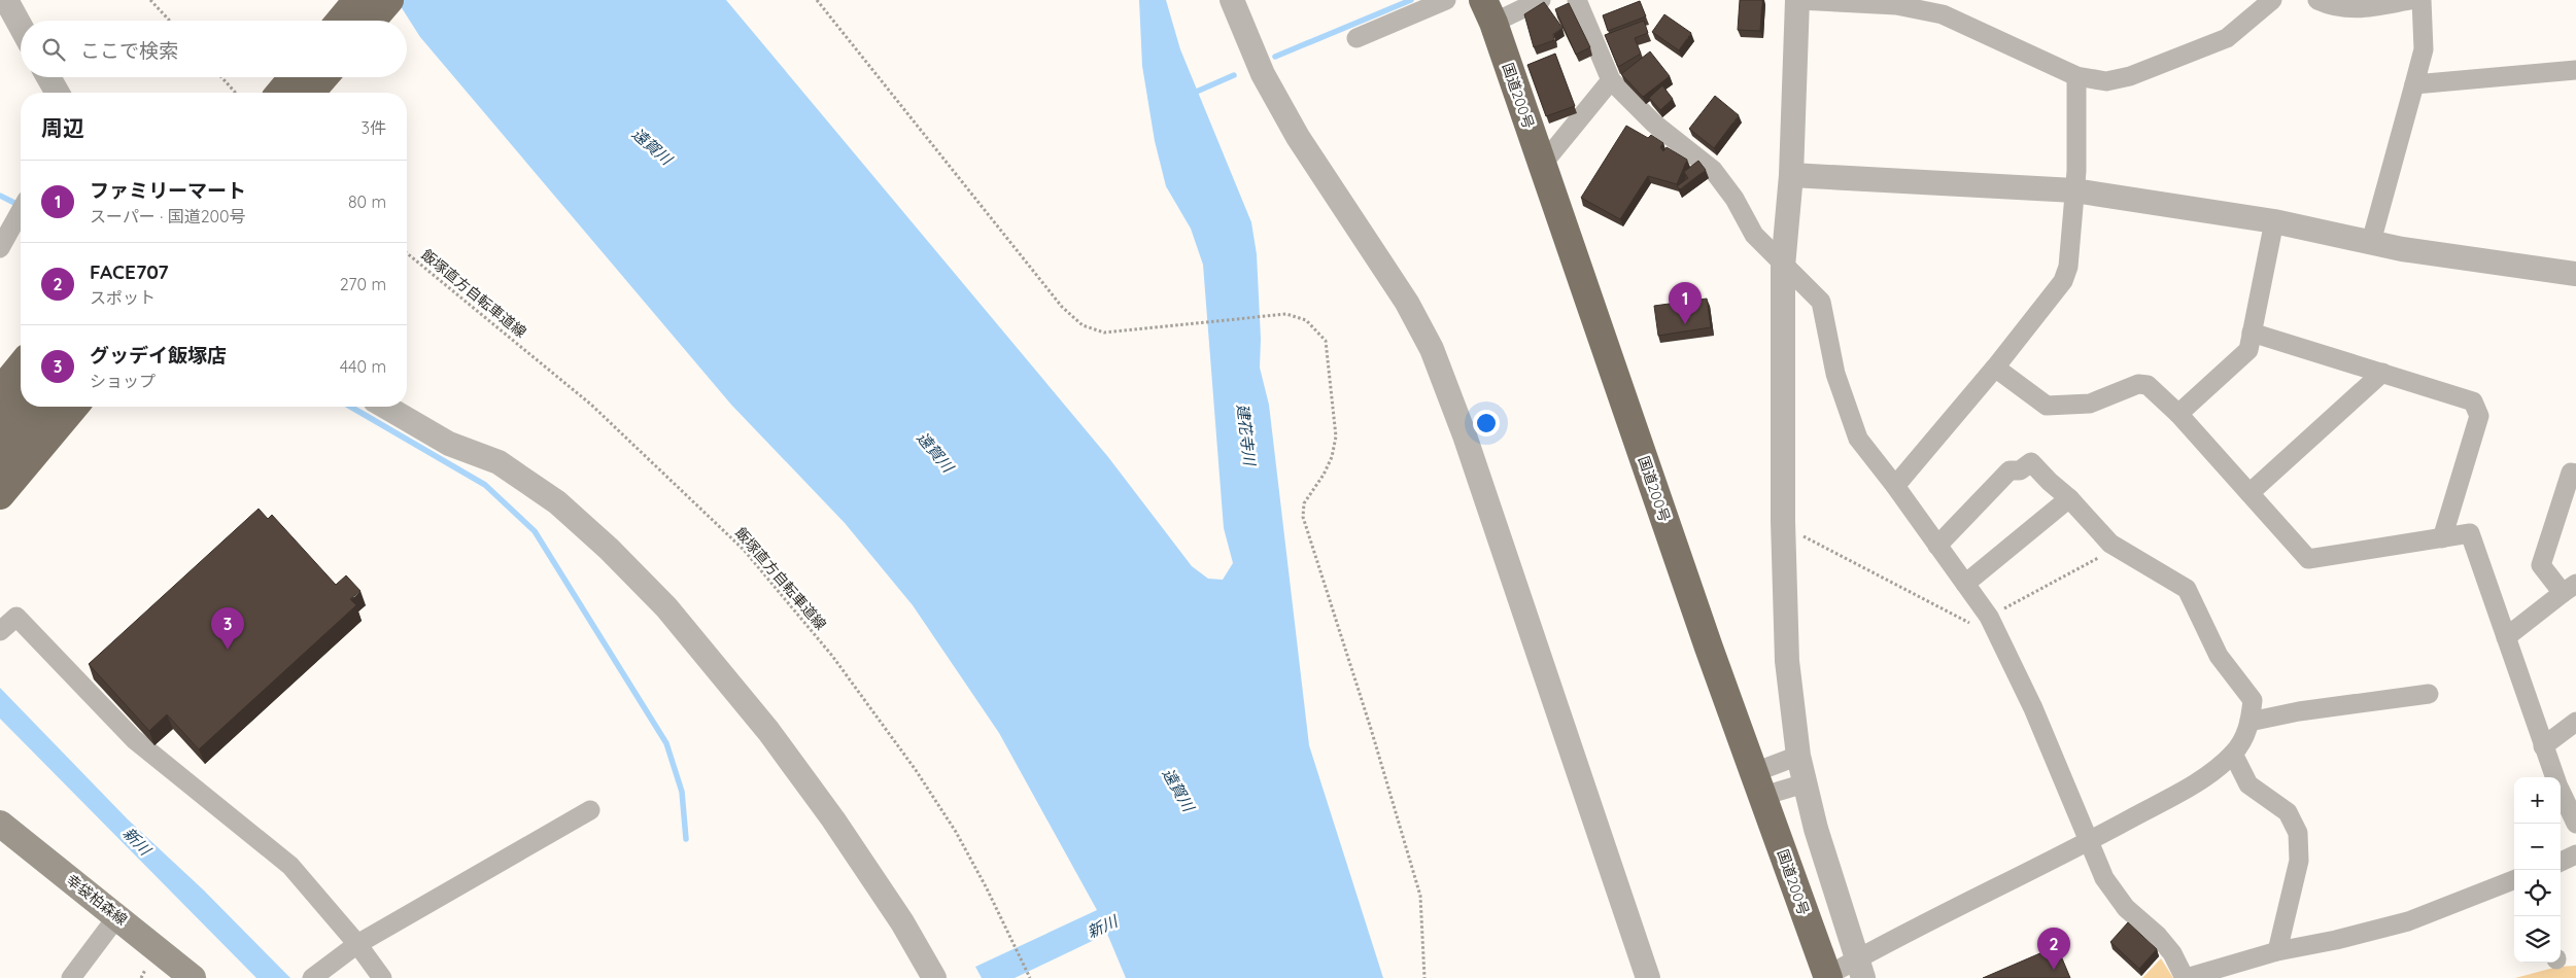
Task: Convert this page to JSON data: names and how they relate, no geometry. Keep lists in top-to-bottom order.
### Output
{
  "streets": {
    "highway": ["国道200号"],
    "main road": ["幸袋柏森線"],
    "path": ["飯塚直方自転車道線"]
  },
  "water": ["遠賀川", "建花寺川", "新川"],
  "page": {
    "search": "ここで検索",
    "heading": ["周辺", "3件"],
    "list": [
      {
        "mark": "1",
        "name": "ファミリーマート",
        "note": "スーパー · 国道200号",
        "value": "80 m"
      },
      {
        "mark": "2",
        "name": "FACE707",
        "note": "スポット",
        "value": "270 m"
      },
      {
        "mark": "3",
        "name": "グッデイ飯塚店",
        "note": "ショップ",
        "value": "440 m"
      }
    ],
    "pins": ["1", "3", "2"],
    "map_buttons": ["+", "−"]
  }
}
